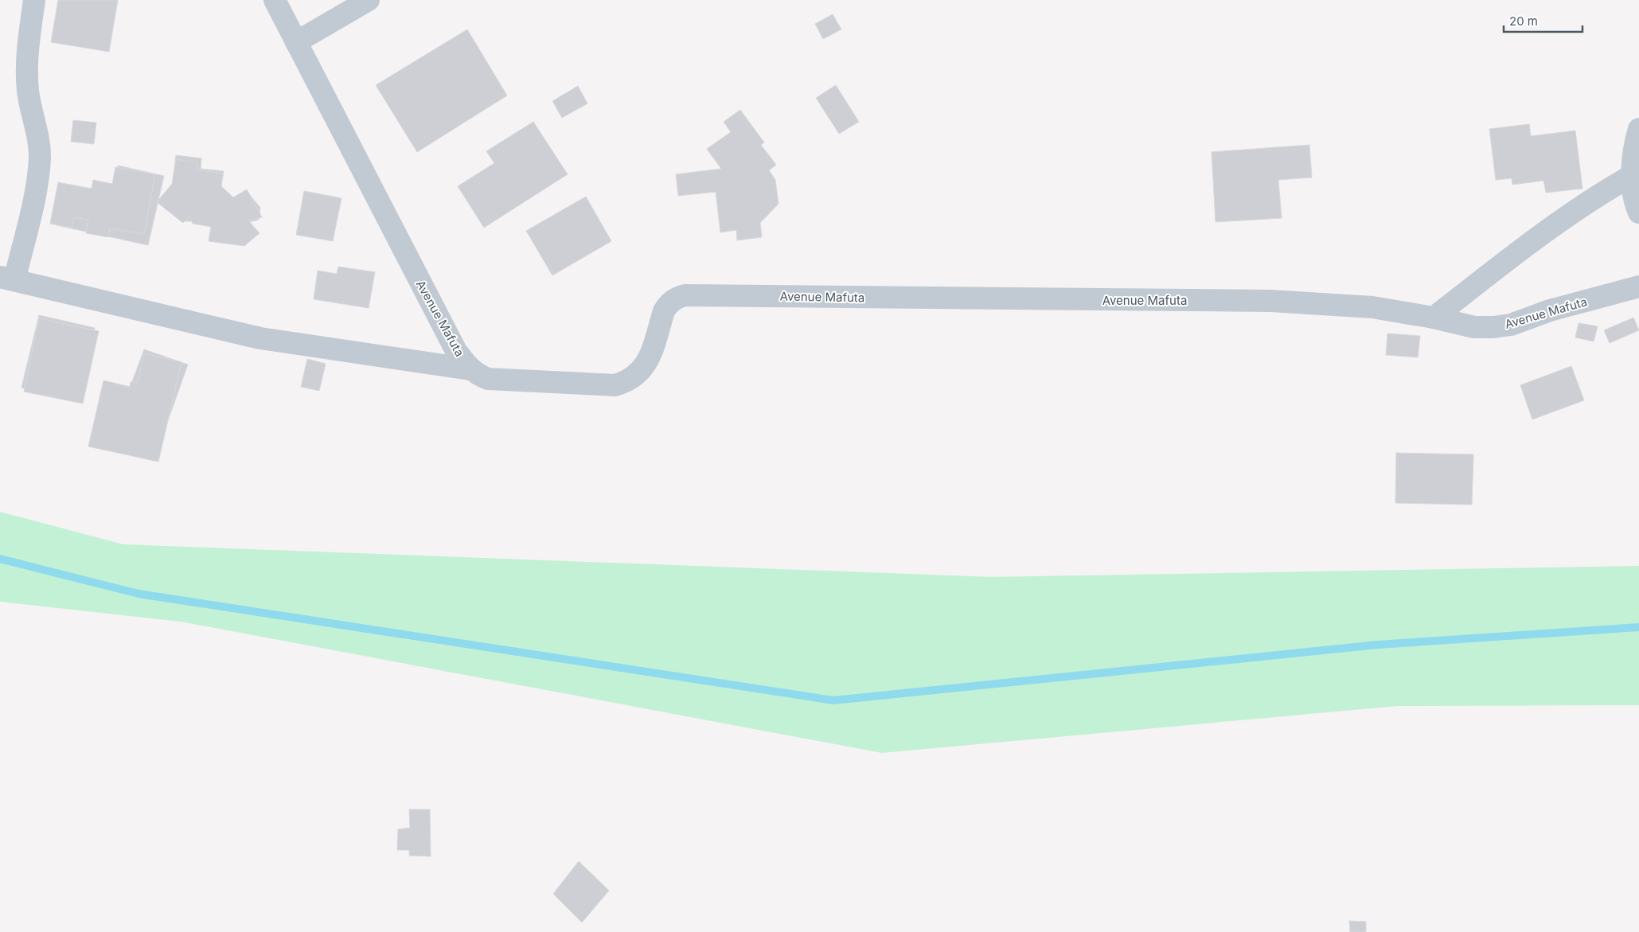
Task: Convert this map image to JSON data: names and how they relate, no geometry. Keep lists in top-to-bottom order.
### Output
{
  "streets": {
    "street": ["Avenue Mafuta"]
  },
  "scale_bar": "20 m"
}
